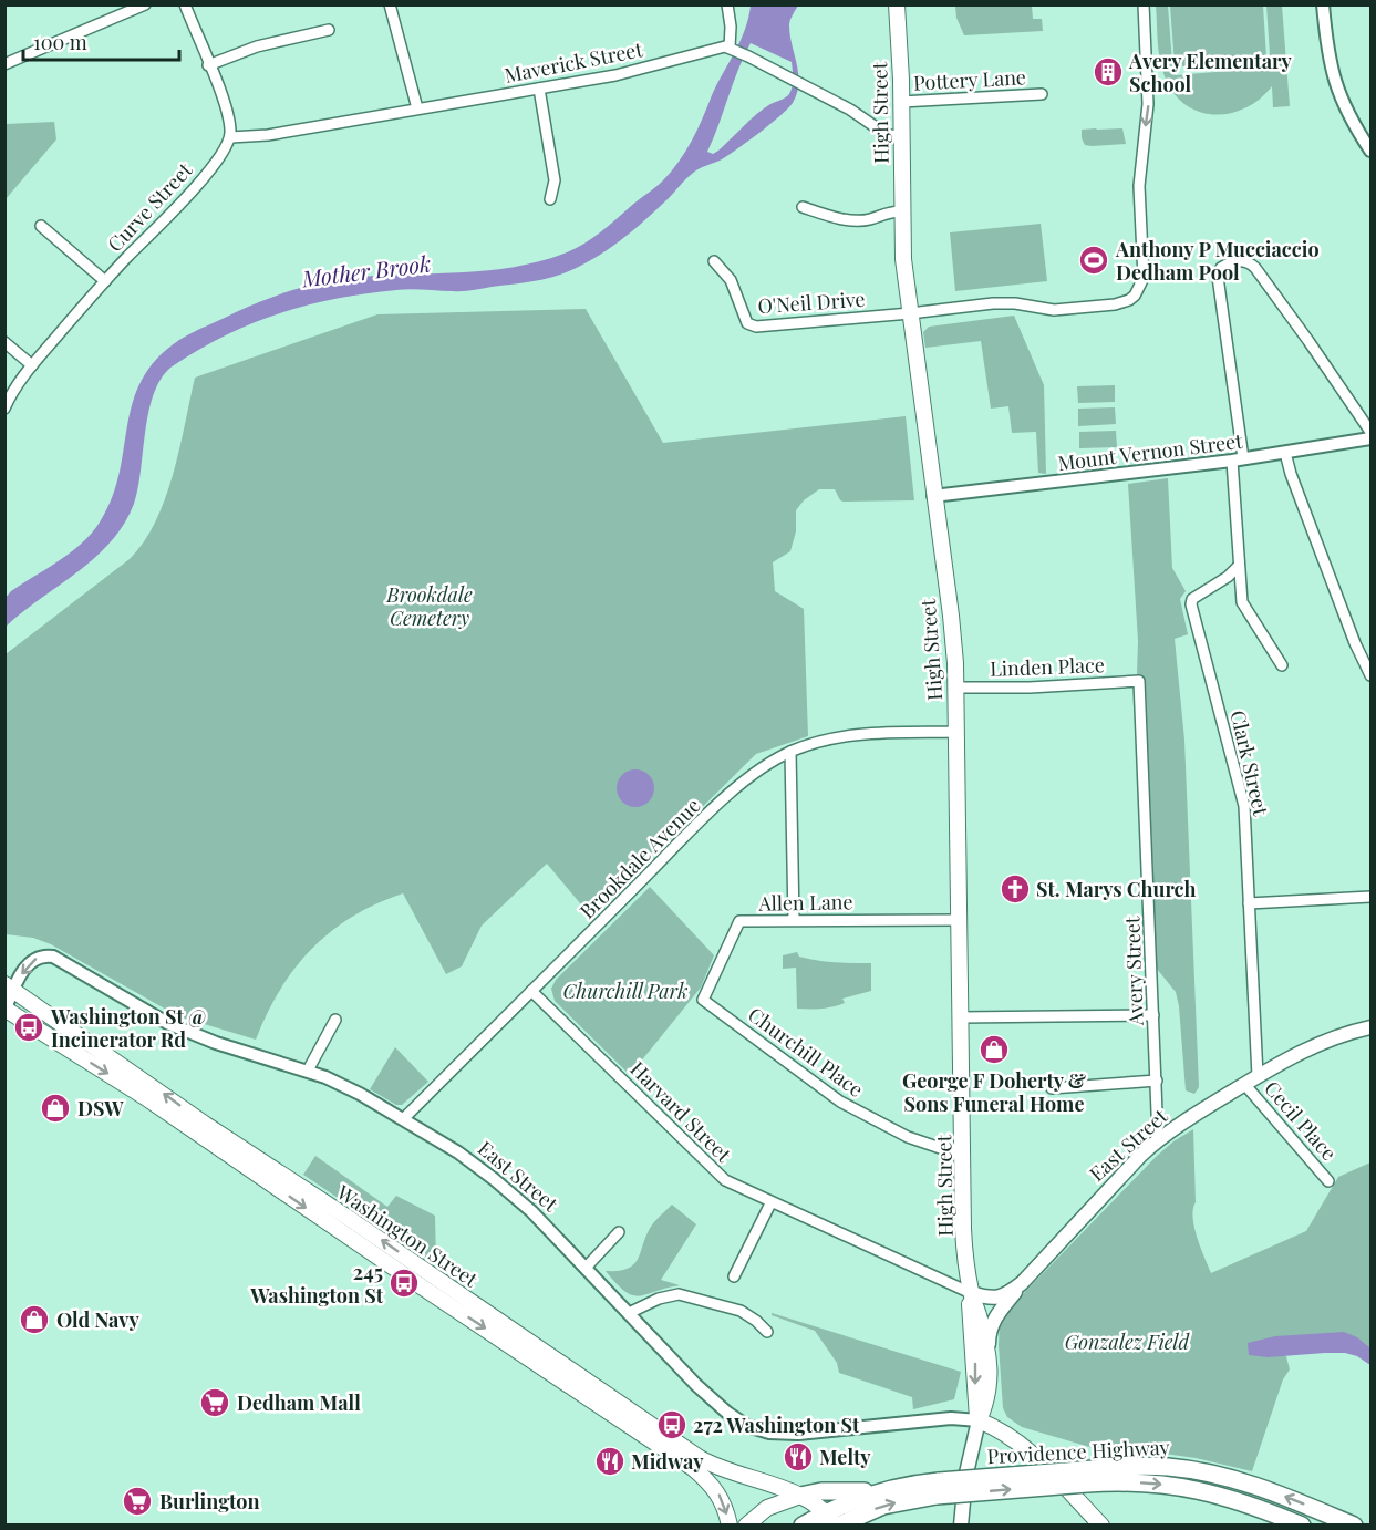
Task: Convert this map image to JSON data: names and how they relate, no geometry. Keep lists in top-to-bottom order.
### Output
{
  "streets": {
    "highway": ["Providence Highway"],
    "main road": ["High Street", "East Street", "Washington Street"],
    "street": [
      "Maverick Street",
      "Pottery Lane",
      "Curve Street",
      "O'Neil Drive",
      "Mount Vernon Street",
      "Linden Place",
      "Clark Street",
      "Brookdale Avenue",
      "Allen Lane",
      "Avery Street",
      "Churchill Place",
      "Harvard Street",
      "Cecil Place"
    ]
  },
  "crossings": [
    ["Maverick Street", "Curve Street"],
    ["Pottery Lane", "High Street"],
    ["High Street", "O'Neil Drive"],
    ["High Street", "Mount Vernon Street"],
    ["High Street", "Linden Place"],
    ["High Street", "Brookdale Avenue"],
    ["High Street", "Allen Lane"],
    ["High Street", "Churchill Place"],
    ["High Street", "Harvard Street"],
    ["High Street", "East Street"],
    ["Linden Place", "Avery Street"],
    ["Clark Street", "East Street"],
    ["Brookdale Avenue", "Harvard Street"],
    ["Brookdale Avenue", "East Street"],
    ["Allen Lane", "Churchill Place"],
    ["Avery Street", "East Street"],
    ["Harvard Street", "East Street"],
    ["Cecil Place", "East Street"],
    ["East Street", "Washington Street"],
    ["Washington Street", "Providence Highway"]
  ],
  "water": ["Mother Brook"],
  "parks": ["Brookdale Cemetery", "Churchill Park", "Gonzalez Field"],
  "places": {
    "building": ["Avery Elementary School"],
    "sports": ["Anthony P Mucciaccio Dedham Pool"],
    "church": ["St. Marys Church"],
    "bus stop": ["Washington St @ Incinerator Rd", "245 Washington St", "272 Washington St"],
    "shop": ["George F Doherty & Sons Funeral Home", "DSW", "Old Navy"],
    "supermarket": ["Dedham Mall", "Burlington"],
    "restaurant": ["Melty", "Midway"]
  },
  "scale_bar": "100 m"
}
